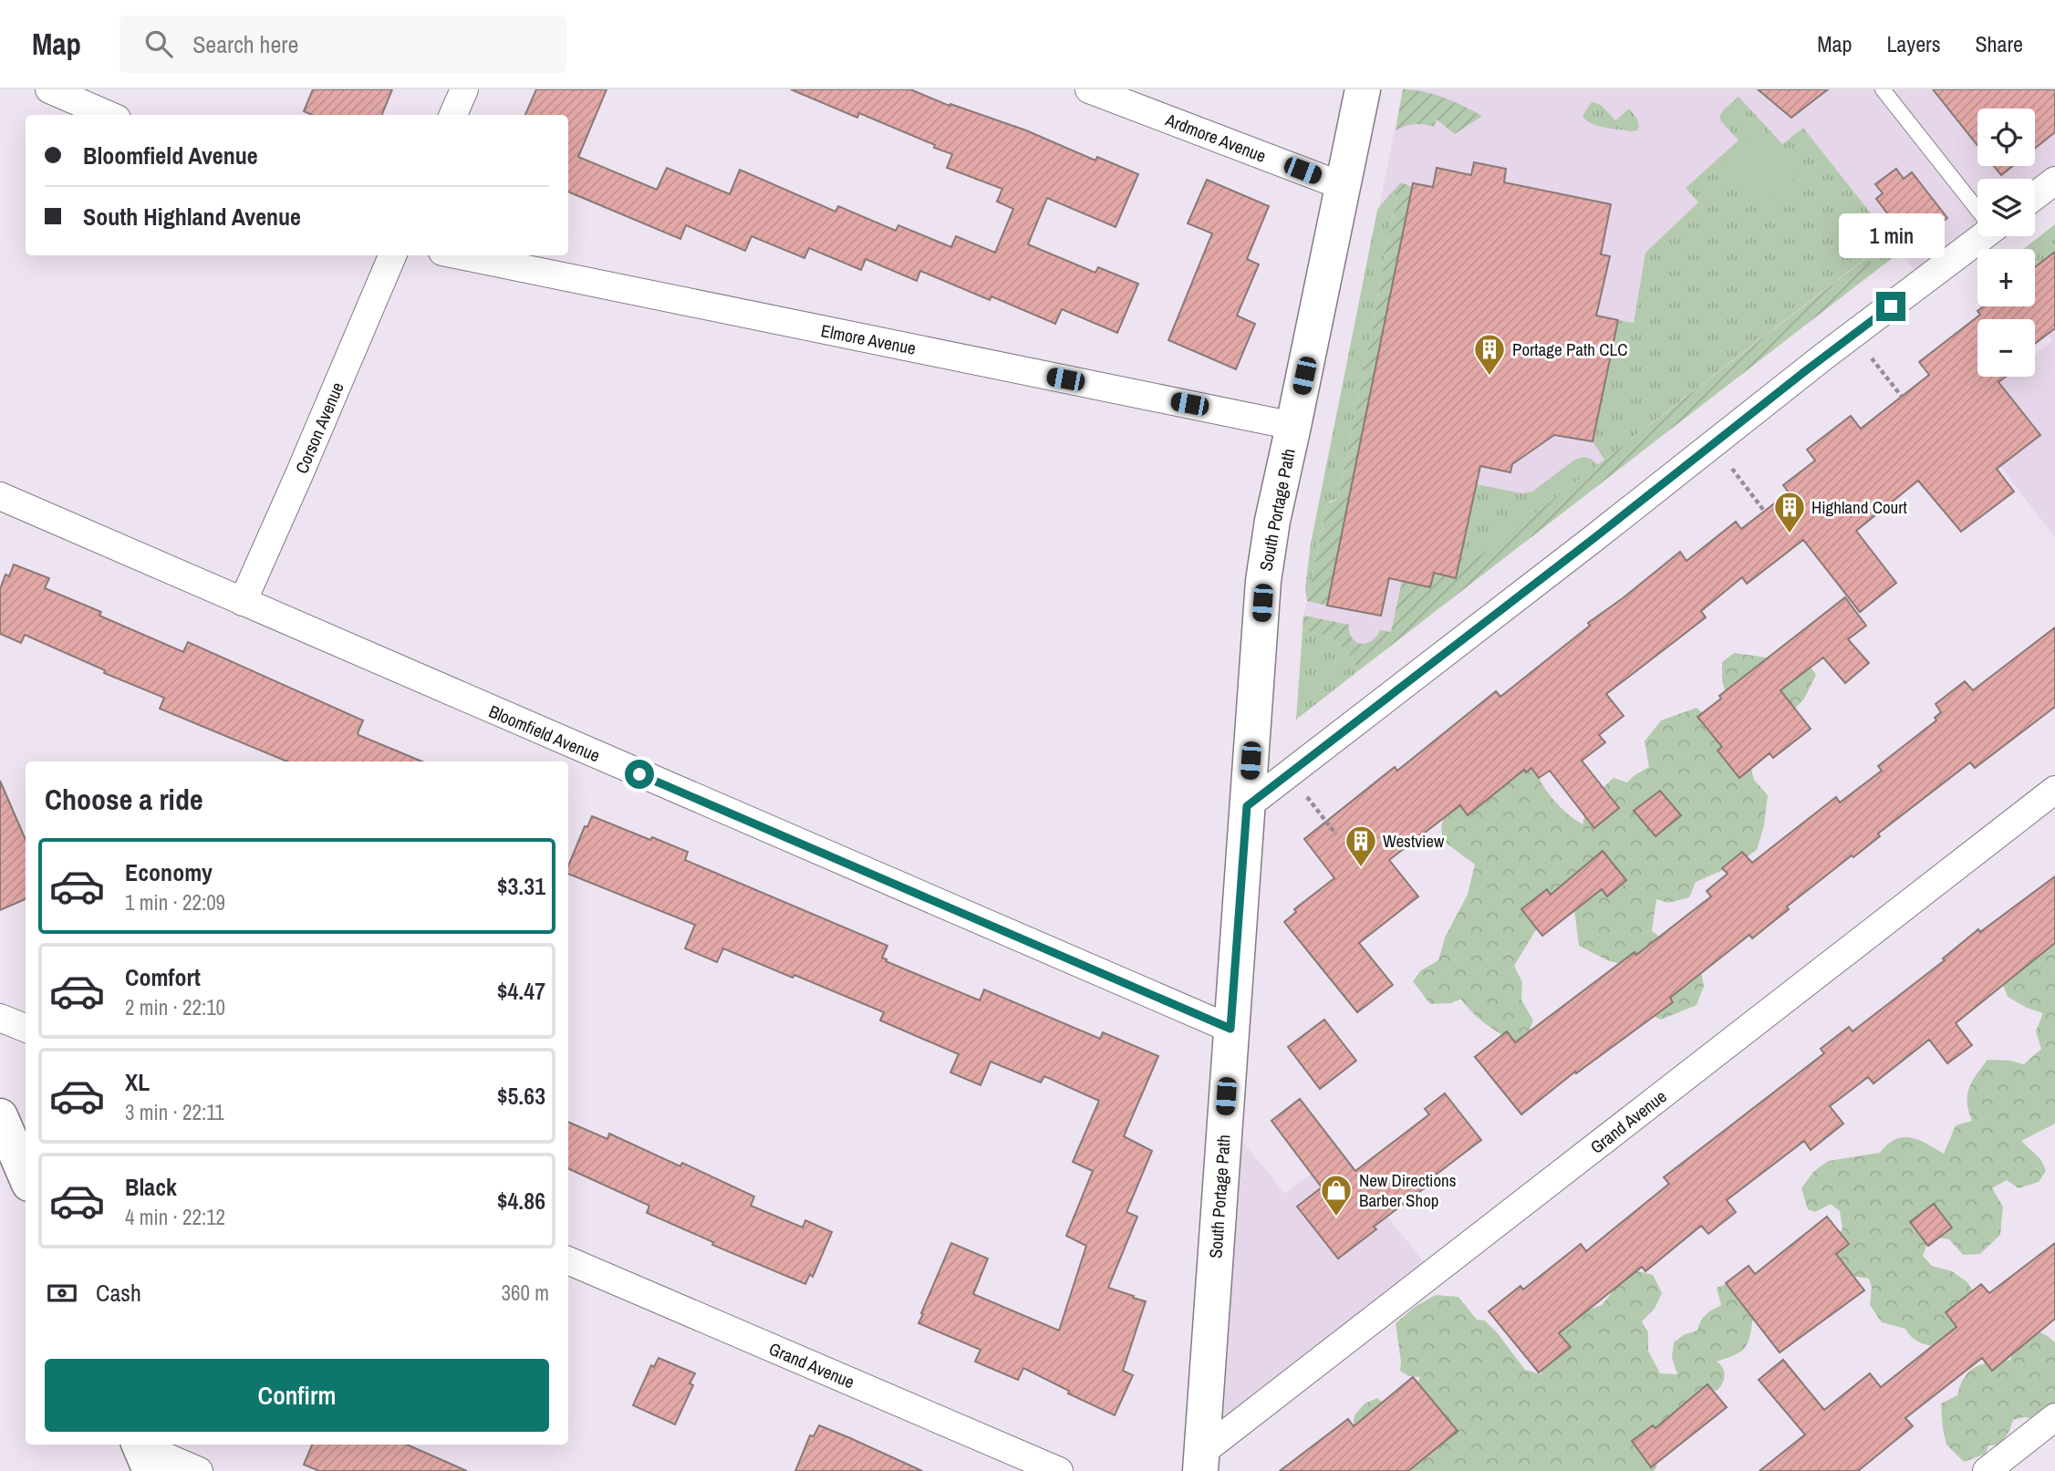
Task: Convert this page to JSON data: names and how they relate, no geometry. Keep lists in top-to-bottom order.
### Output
{
  "streets": {
    "main road": ["South Portage Path"],
    "street": [
      "Ardmore Avenue",
      "Elmore Avenue",
      "Corson Avenue",
      "Bloomfield Avenue",
      "Grand Avenue"
    ]
  },
  "crossings": [
    ["Ardmore Avenue", "South Portage Path"],
    ["Elmore Avenue", "South Portage Path"],
    ["Corson Avenue", "Bloomfield Avenue"],
    ["South Portage Path", "Bloomfield Avenue"],
    ["South Portage Path", "Grand Avenue"]
  ],
  "places": {
    "building": ["Portage Path CLC", "Highland Court", "Westview"],
    "shop": ["New Directions Barber Shop"]
  },
  "page": {
    "header": "Map",
    "search": "Search here",
    "nav": ["Map", "Layers", "Share"],
    "map_buttons": ["+", "−"],
    "banner": ["Bloomfield Avenue", "South Highland Avenue"],
    "bubble": "1 min",
    "heading": "Choose a ride",
    "list": [
      {
        "name": "Economy",
        "note": "1 min · 22:09",
        "value": "$3.31"
      },
      {
        "name": "Comfort",
        "note": "2 min · 22:10",
        "value": "$4.47"
      },
      {
        "name": "XL",
        "note": "3 min · 22:11",
        "value": "$5.63"
      },
      {
        "name": "Black",
        "note": "4 min · 22:12",
        "value": "$4.86"
      }
    ],
    "pay": ["Cash", "360 m"],
    "buttons": "Confirm"
  }
}
